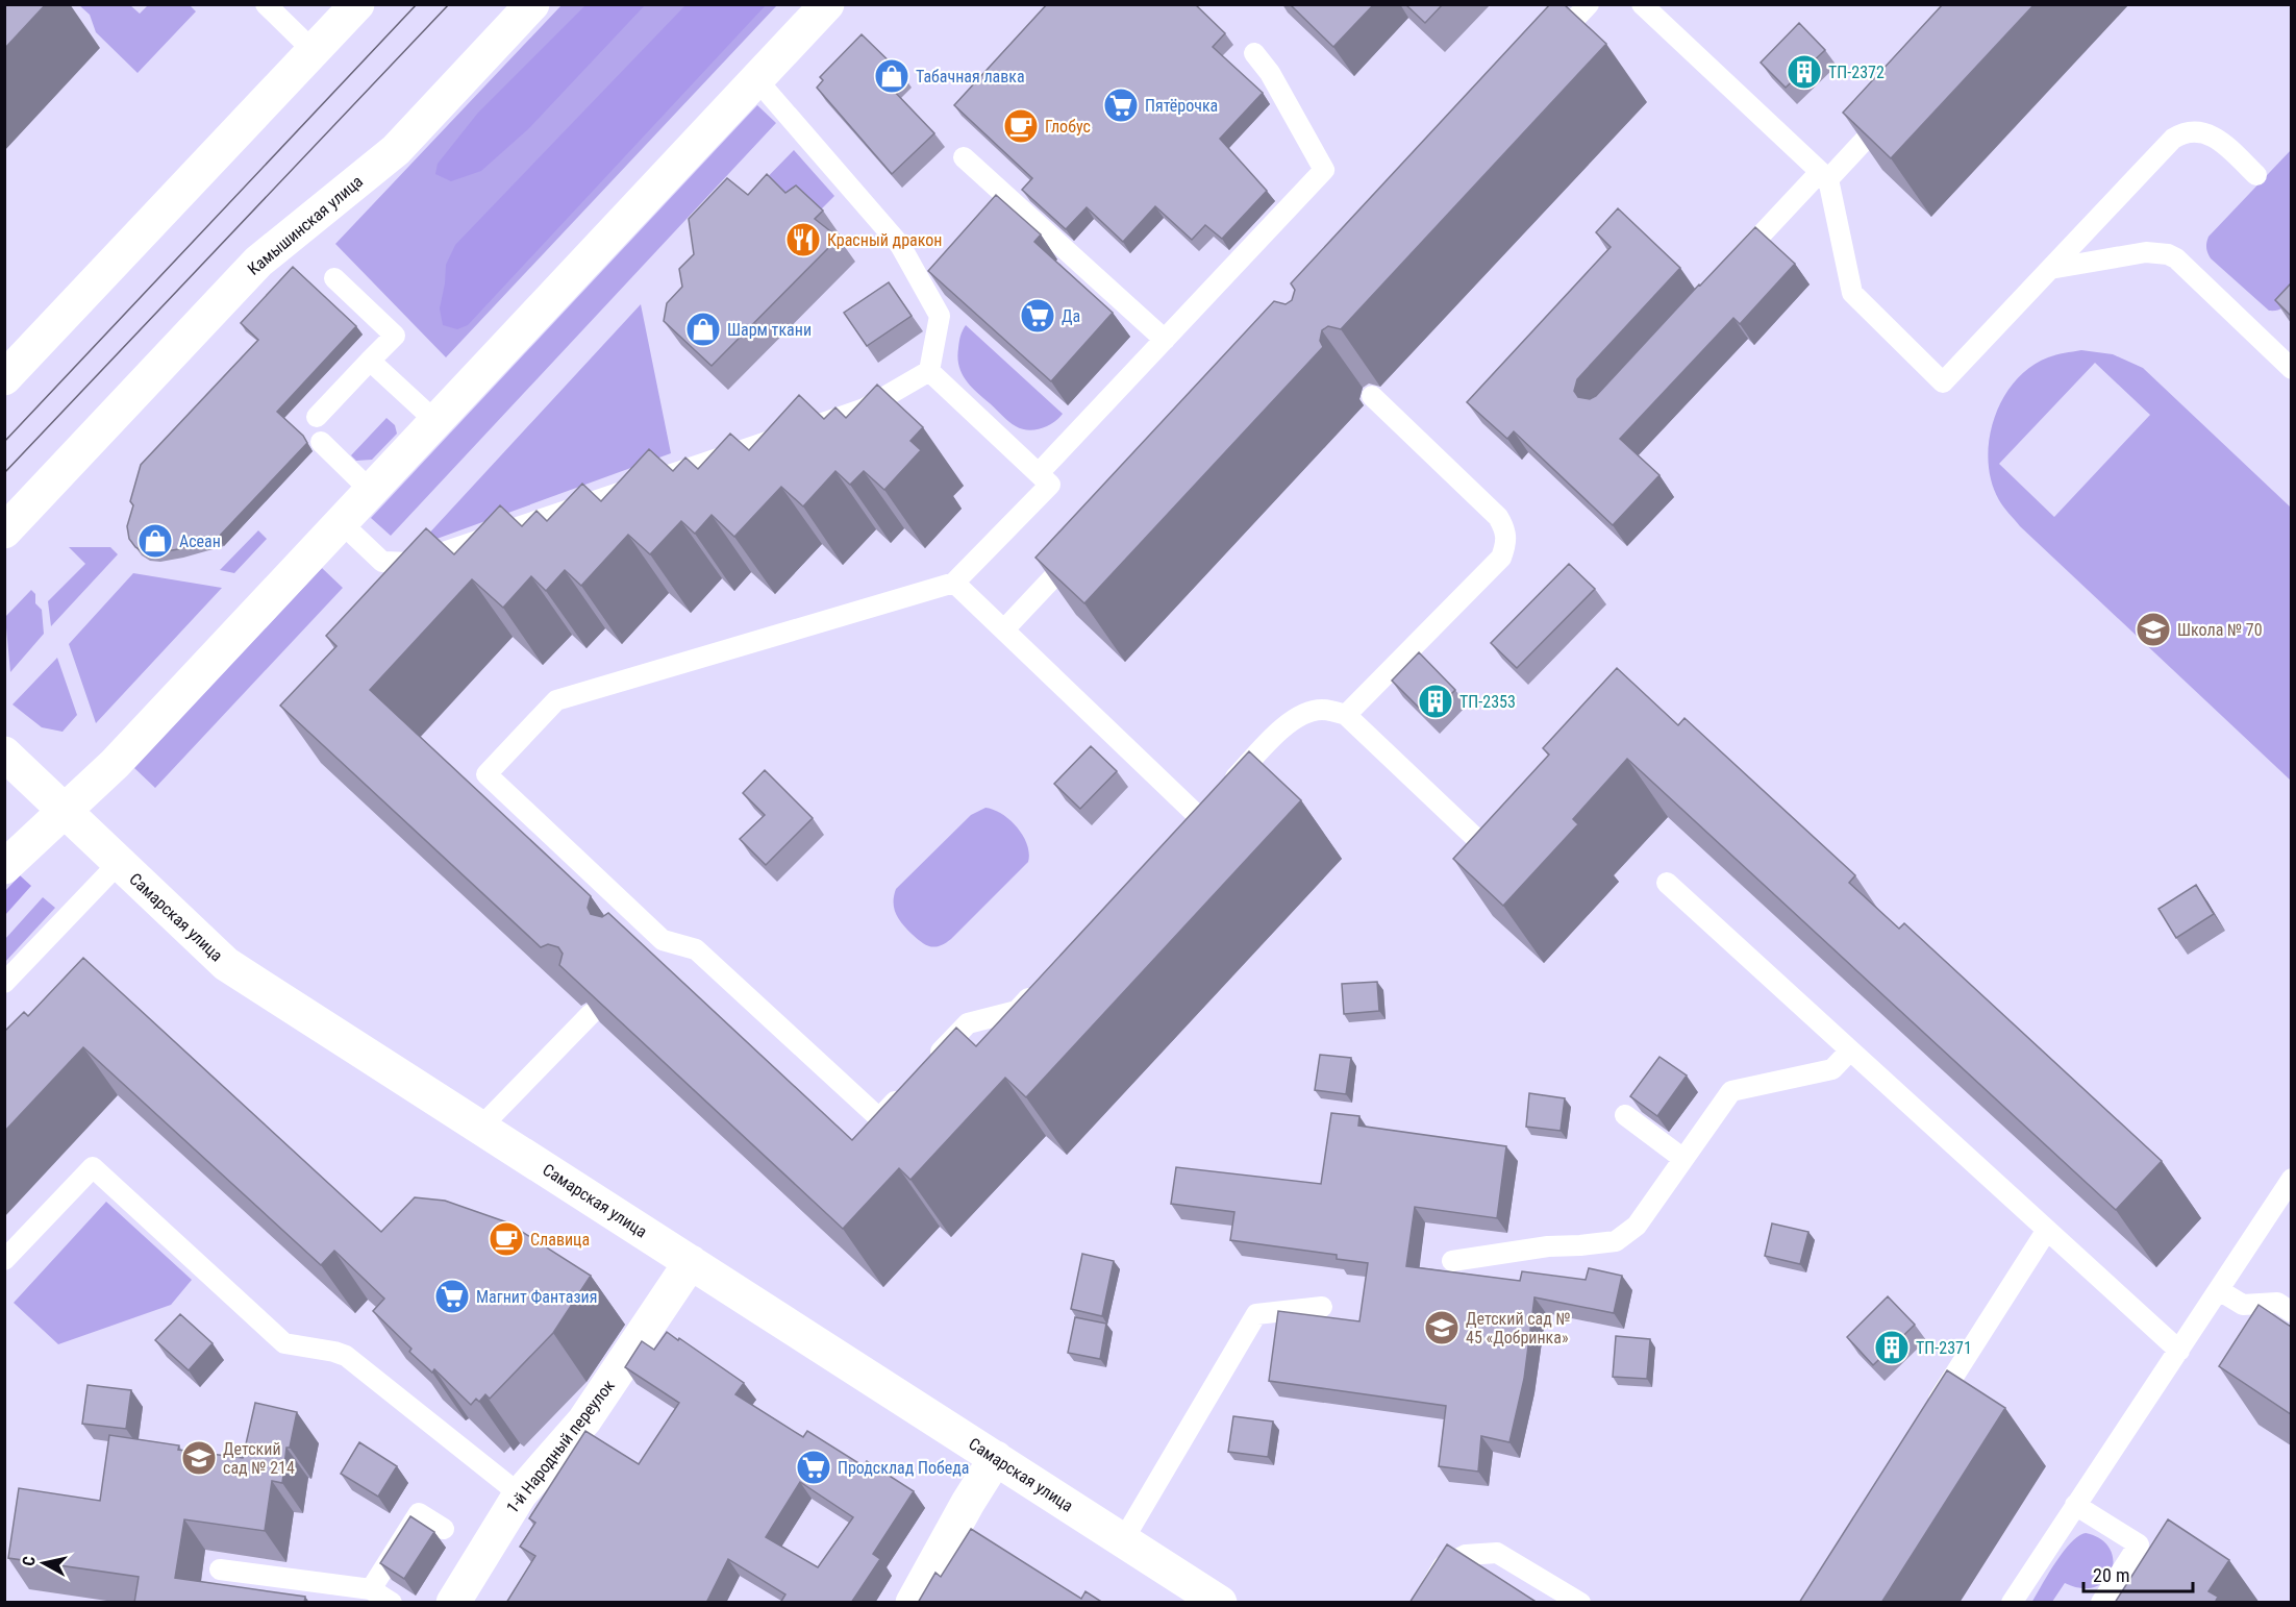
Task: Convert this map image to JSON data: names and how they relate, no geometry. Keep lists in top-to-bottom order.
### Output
{
  "streets": {
    "street": ["Камышинская улица", "Самарская улица", "1-й Народный переулок"]
  },
  "crossings": [
    ["Самарская улица", "1-й Народный переулок"]
  ],
  "places": {
    "building": ["ТП-2372", "ТП-2353", "ТП-2371"],
    "shop": ["Табачная лавка", "Шарм ткани", "Асеан"],
    "supermarket": [
      "Пятёрочка",
      "Да",
      "Магнит Фантазия",
      "Продсклад Победа"
    ],
    "cafe": ["Глобус", "Славица"],
    "restaurant": ["Красный дракон"],
    "school or university": ["Школа № 70", "Детский сад № 45 «Добринка»", "Детский сад № 214"]
  },
  "scale_bar": "20 m",
  "north": "left"
}
